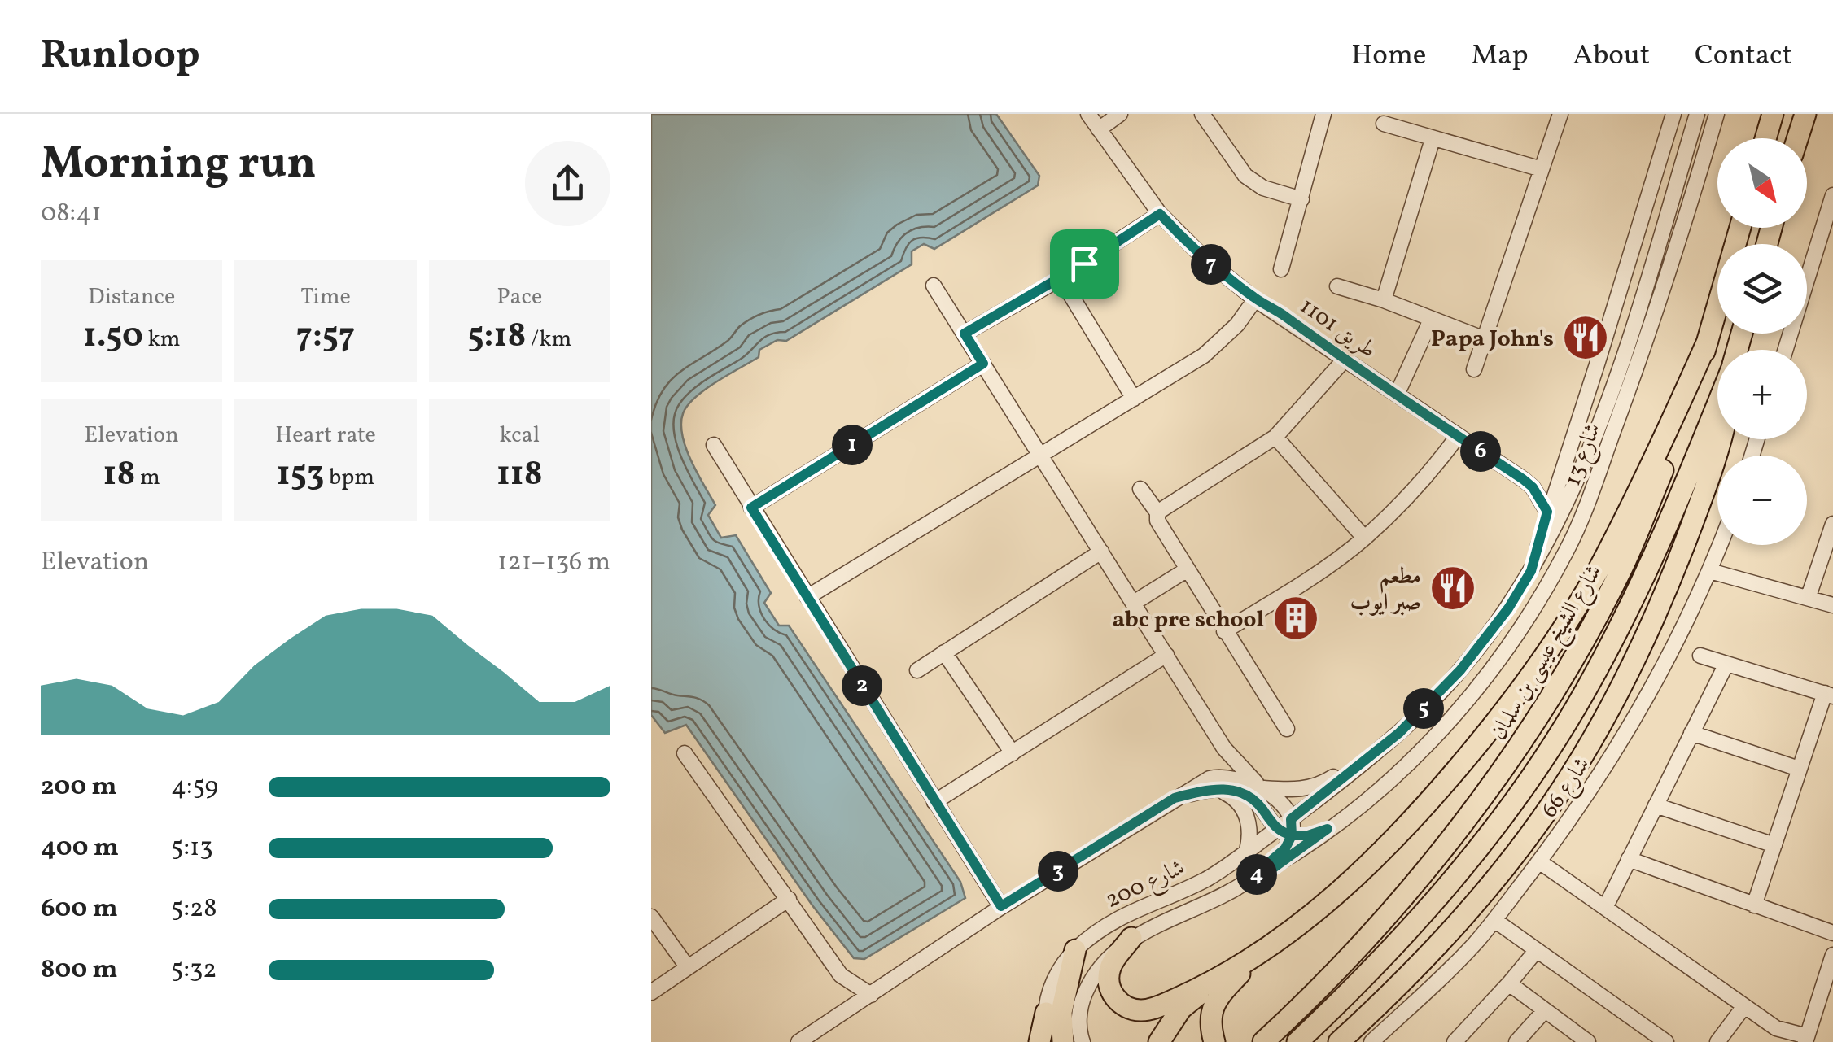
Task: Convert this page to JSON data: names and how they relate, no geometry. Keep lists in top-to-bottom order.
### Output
{
  "streets": {
    "highway": ["شارع الشيخ عيسى بن سلمان"],
    "street": [
      "طريق 1101",
      "شارع 13",
      "شارع 66",
      "شارع 200"
    ]
  },
  "crossings": [
    ["شارع 13", "شارع 200"]
  ],
  "places": {
    "restaurant": ["Papa John's", "مطعم صبر ايوب"],
    "building": ["abc pre school"]
  },
  "north": "bottom right",
  "page": {
    "header": "Runloop",
    "nav": [
      "Home",
      "Map",
      "About",
      "Contact"
    ],
    "heading": ["Morning run", "08:41"],
    "map_buttons": ["+", "−"],
    "pins": [
      "7",
      "1",
      "6",
      "2",
      "5",
      "3",
      "4"
    ],
    "stats": [
      ["Distance", "1.50 km"],
      ["Time", "7:57"],
      ["Pace", "5:18 /km"],
      ["Elevation", "18 m"],
      ["Heart rate", "153 bpm"],
      ["kcal", "118"]
    ],
    "chart": ["Elevation", "121–136 m"],
    "list": [
      {
        "name": "200 m",
        "note": "4:59"
      },
      {
        "name": "400 m",
        "note": "5:13"
      },
      {
        "name": "600 m",
        "note": "5:28"
      },
      {
        "name": "800 m",
        "note": "5:32"
      }
    ]
  }
}
